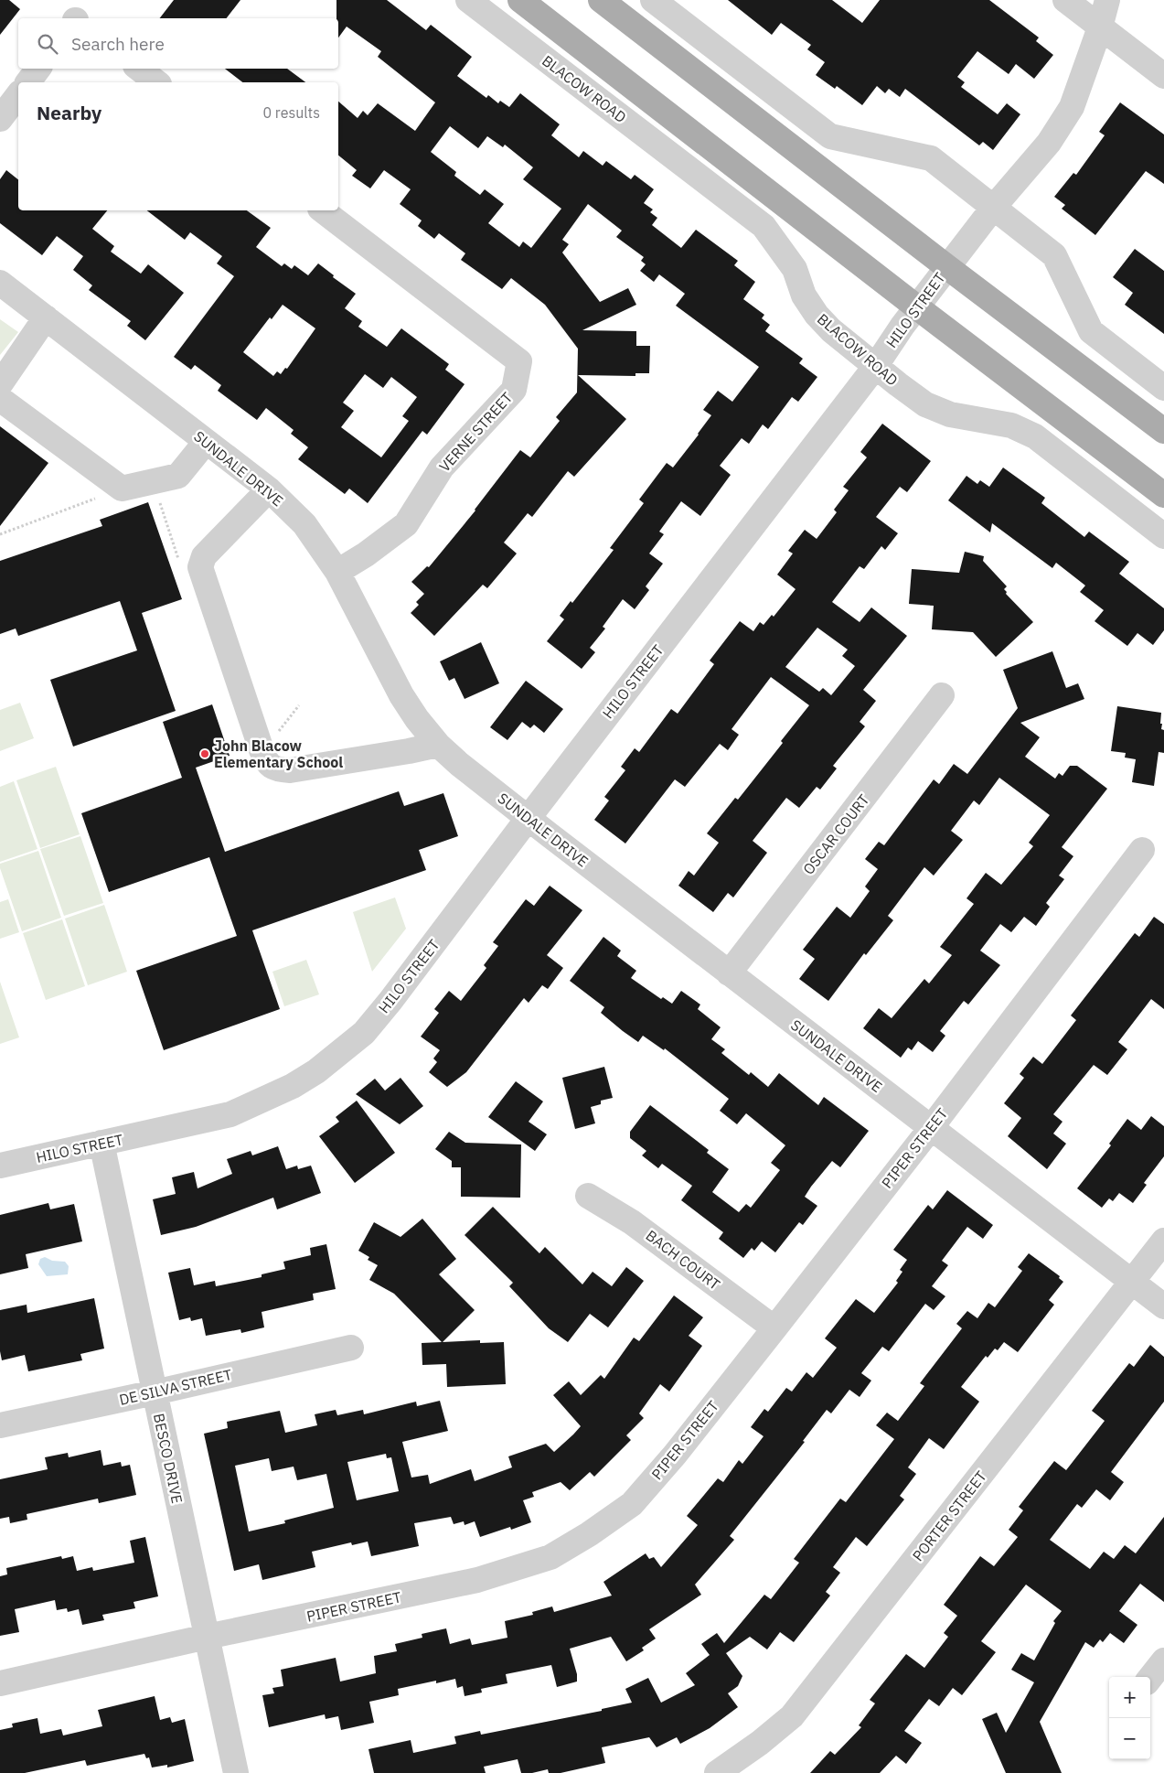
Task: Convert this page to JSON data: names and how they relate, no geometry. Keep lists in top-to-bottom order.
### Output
{
  "streets": {
    "main road": ["BLACOW ROAD"],
    "street": [
      "HILO STREET",
      "VERNE STREET",
      "SUNDALE DRIVE",
      "OSCAR COURT",
      "PIPER STREET",
      "BACH COURT",
      "DE SILVA STREET",
      "BESCO DRIVE",
      "PORTER STREET"
    ]
  },
  "crossings": [
    ["BLACOW ROAD", "HILO STREET"],
    ["HILO STREET", "SUNDALE DRIVE"],
    ["HILO STREET", "BESCO DRIVE"],
    ["VERNE STREET", "SUNDALE DRIVE"],
    ["SUNDALE DRIVE", "OSCAR COURT"],
    ["SUNDALE DRIVE", "PIPER STREET"],
    ["SUNDALE DRIVE", "PORTER STREET"],
    ["PIPER STREET", "BACH COURT"],
    ["PIPER STREET", "BESCO DRIVE"],
    ["DE SILVA STREET", "BESCO DRIVE"]
  ],
  "places": ["John Blacow Elementary School"],
  "page": {
    "search": "Search here",
    "heading": ["Nearby", "0 results"],
    "map_buttons": ["+", "−"]
  }
}
